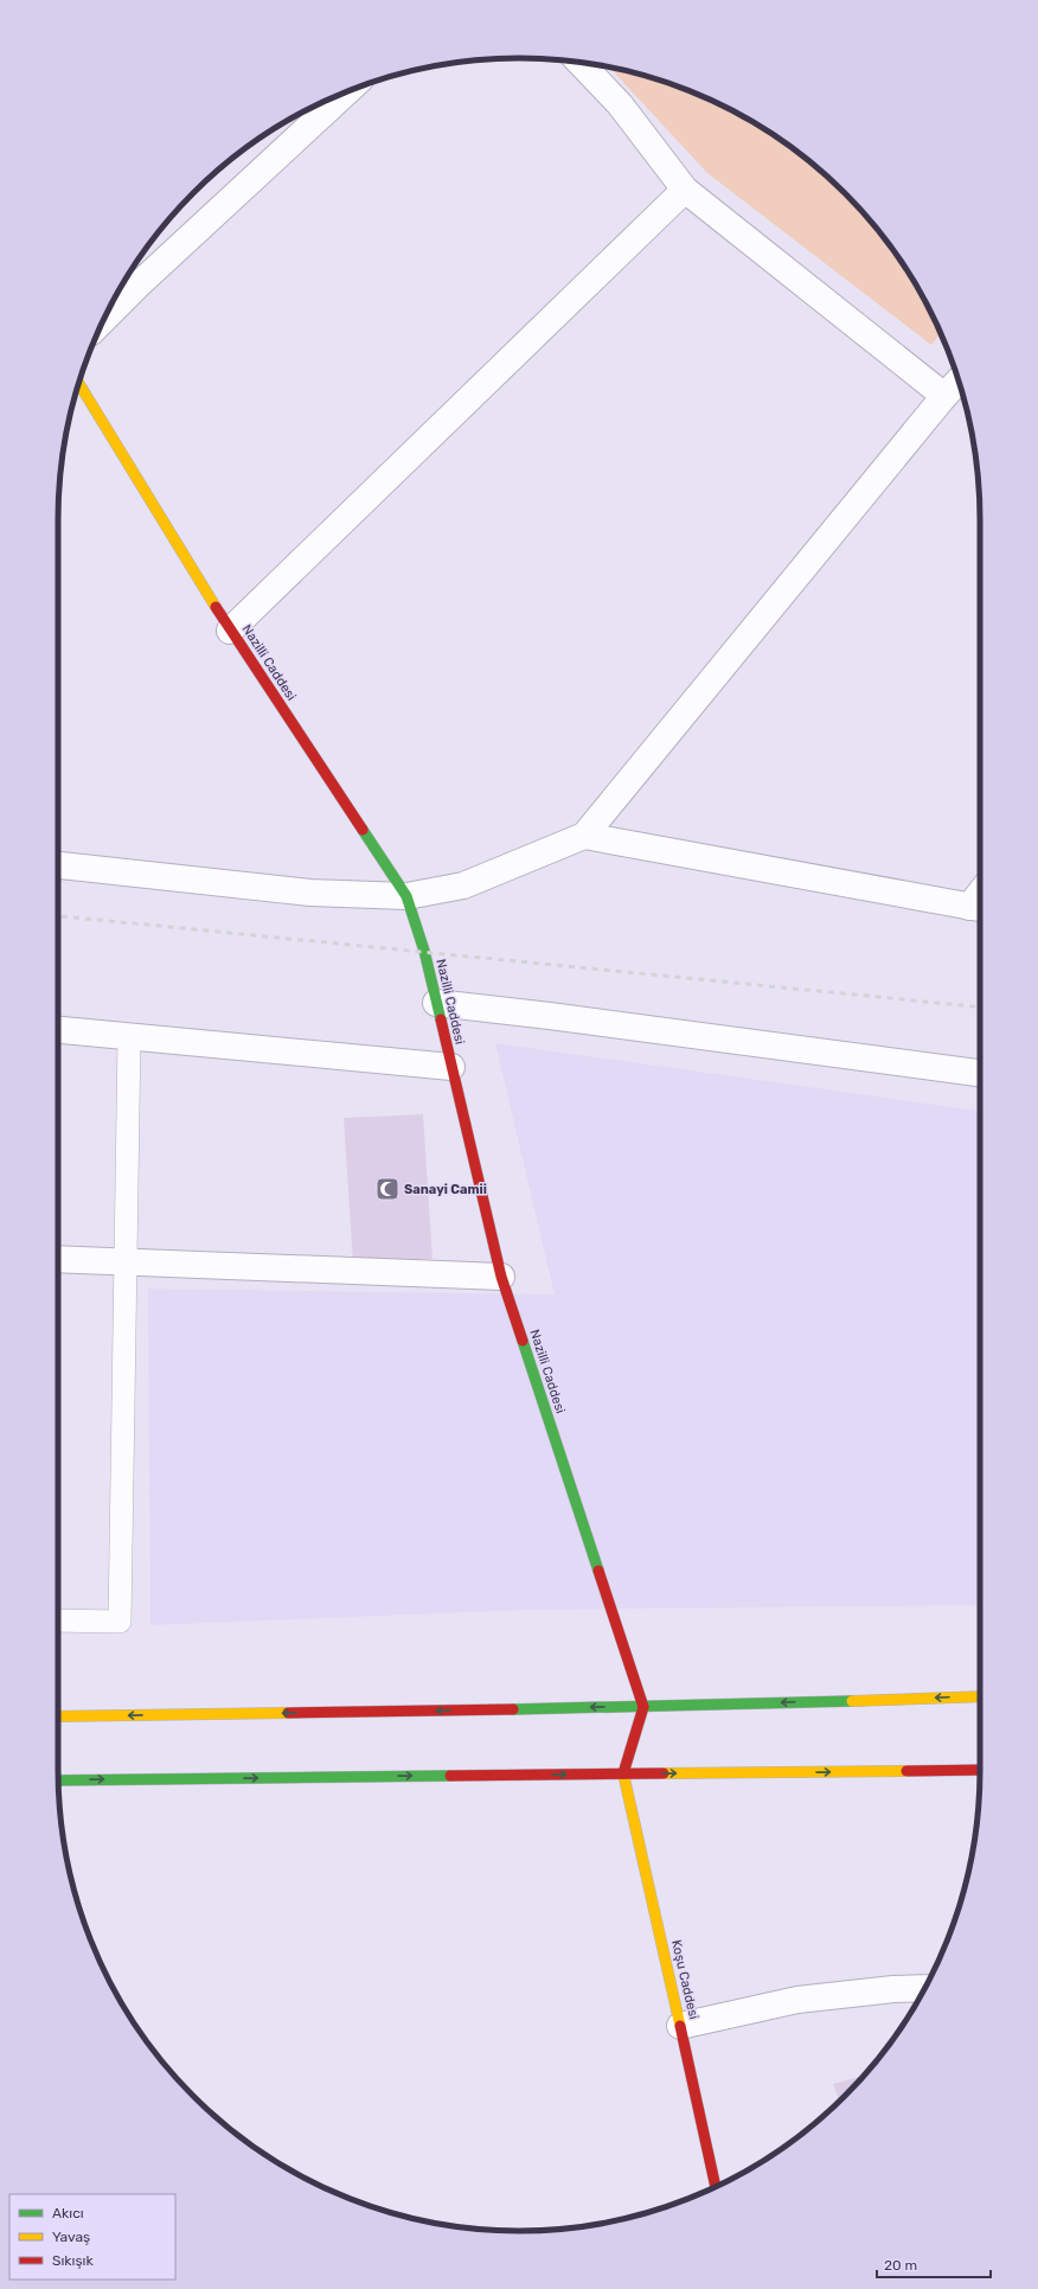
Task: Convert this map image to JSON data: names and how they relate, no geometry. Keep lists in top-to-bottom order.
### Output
{
  "streets": {
    "main road": ["Nazilli Caddesi", "Koşu Caddesi"]
  },
  "places": {
    "mosque": ["Sanayi Camii"]
  },
  "legend": ["Akıcı", "Yavaş", "Sıkışık"],
  "scale_bar": "20 m"
}
